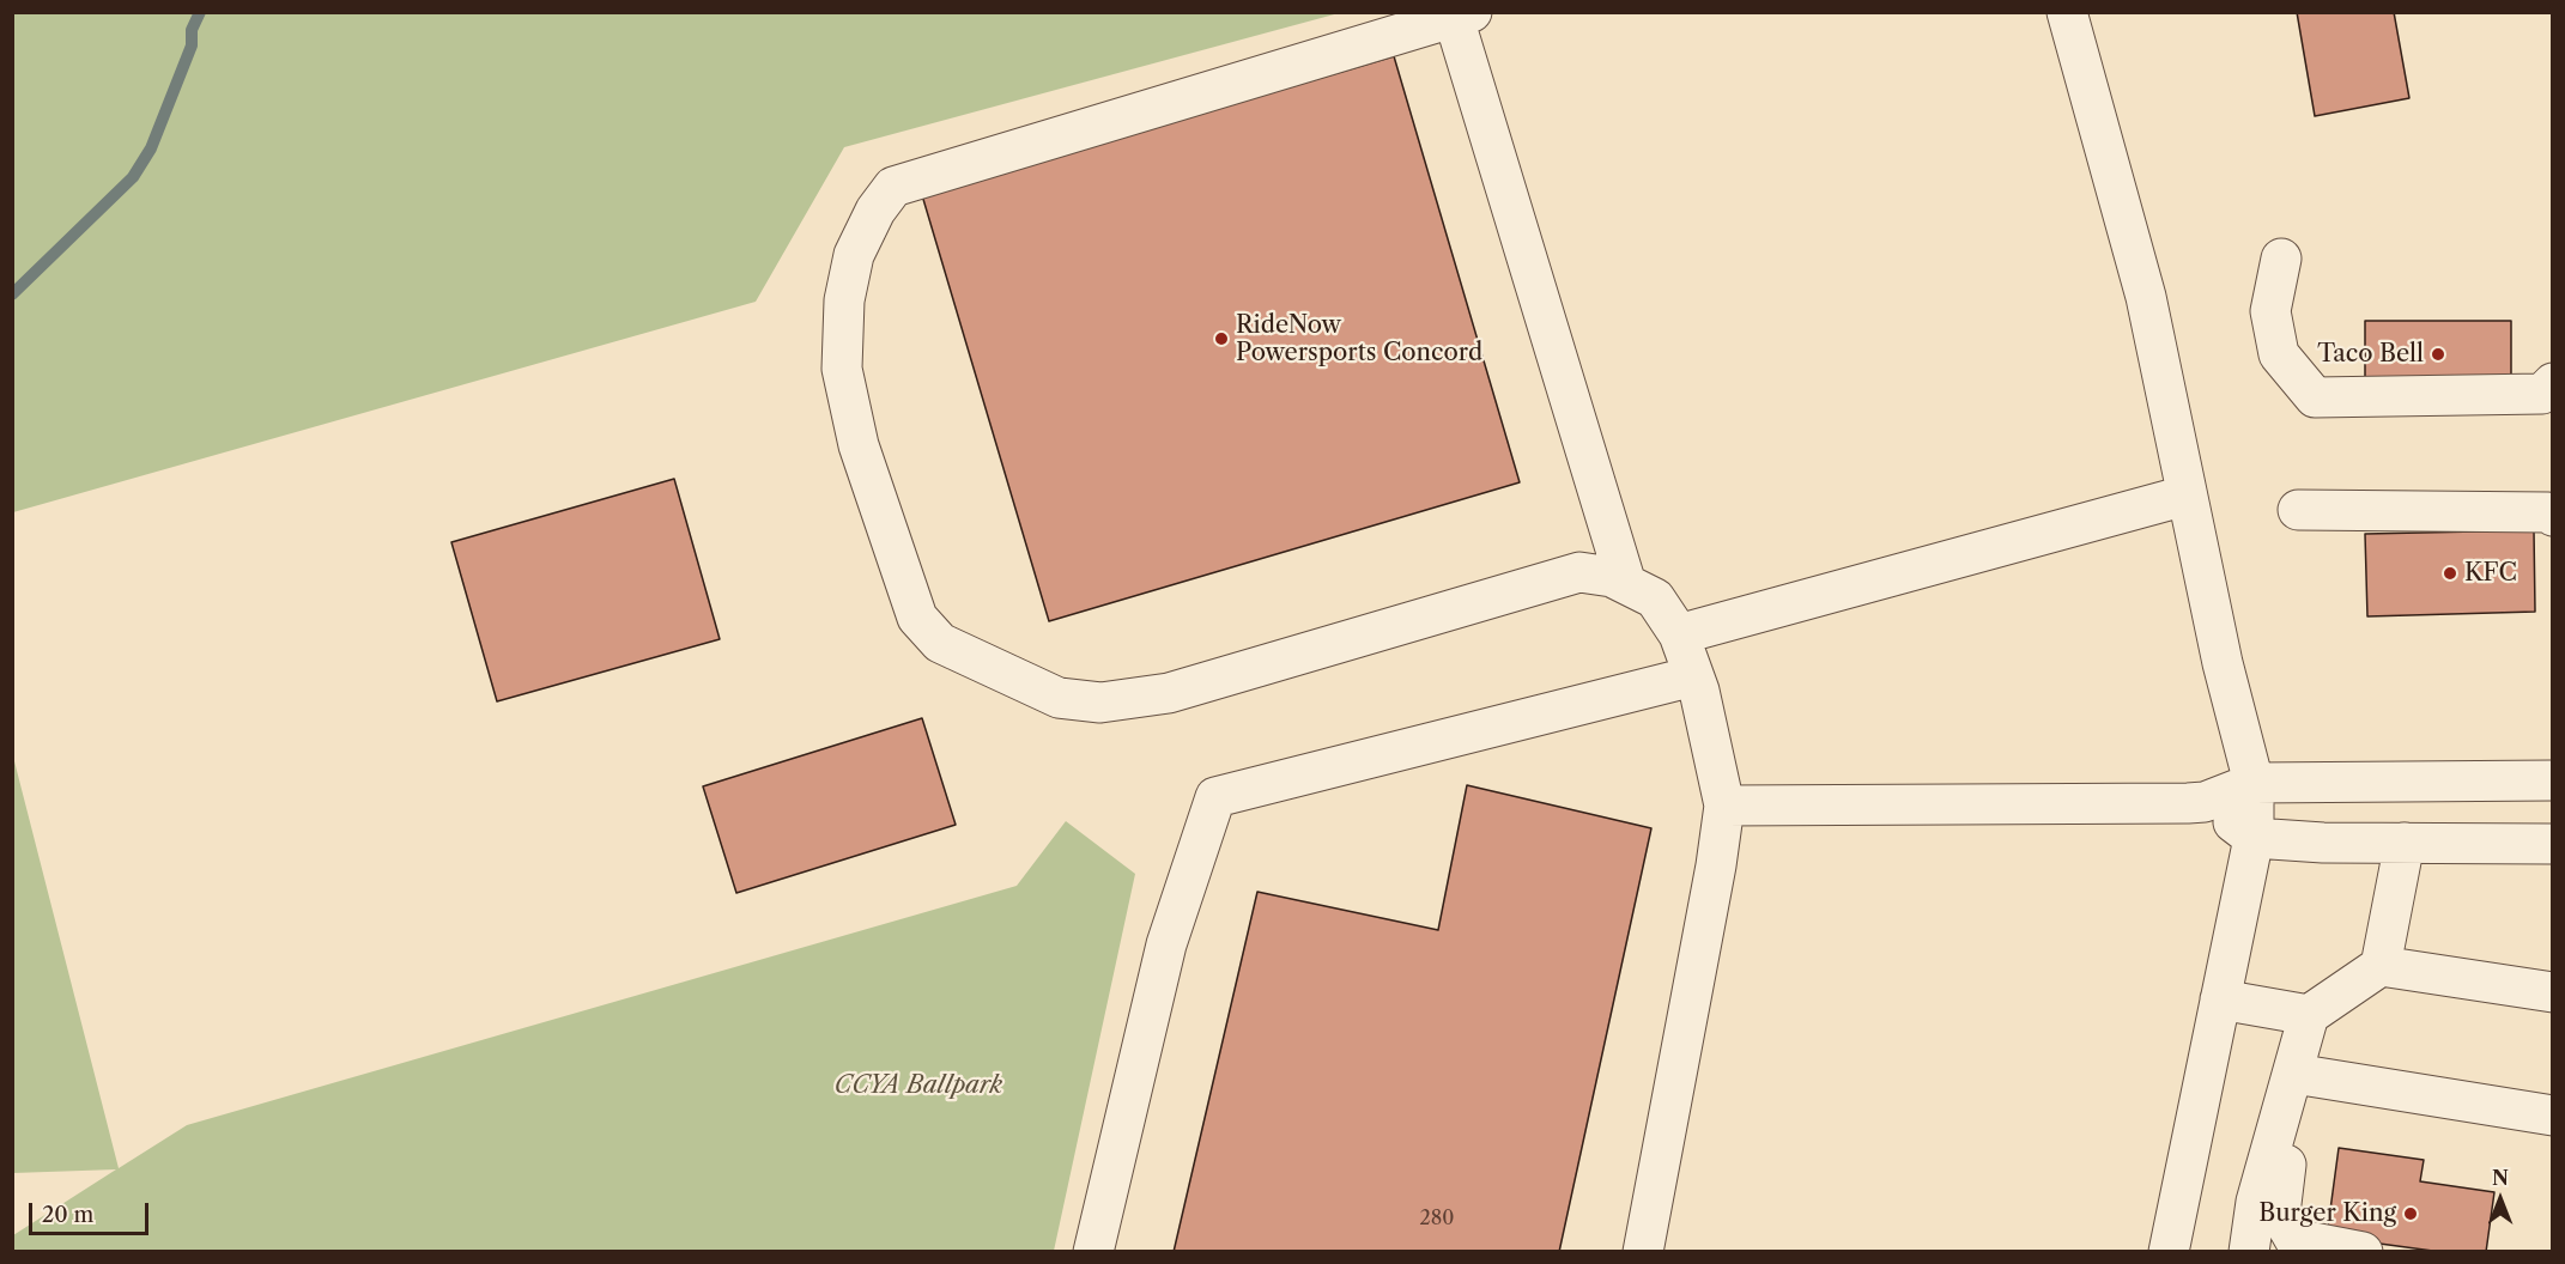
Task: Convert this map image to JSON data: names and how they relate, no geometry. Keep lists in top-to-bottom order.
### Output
{
  "parks": ["CCYA Ballpark"],
  "places": [
    "RideNow Powersports Concord",
    "Taco Bell",
    "KFC",
    "Burger King"
  ],
  "house_numbers": ["280"],
  "scale_bar": "20 m",
  "north": "top"
}
